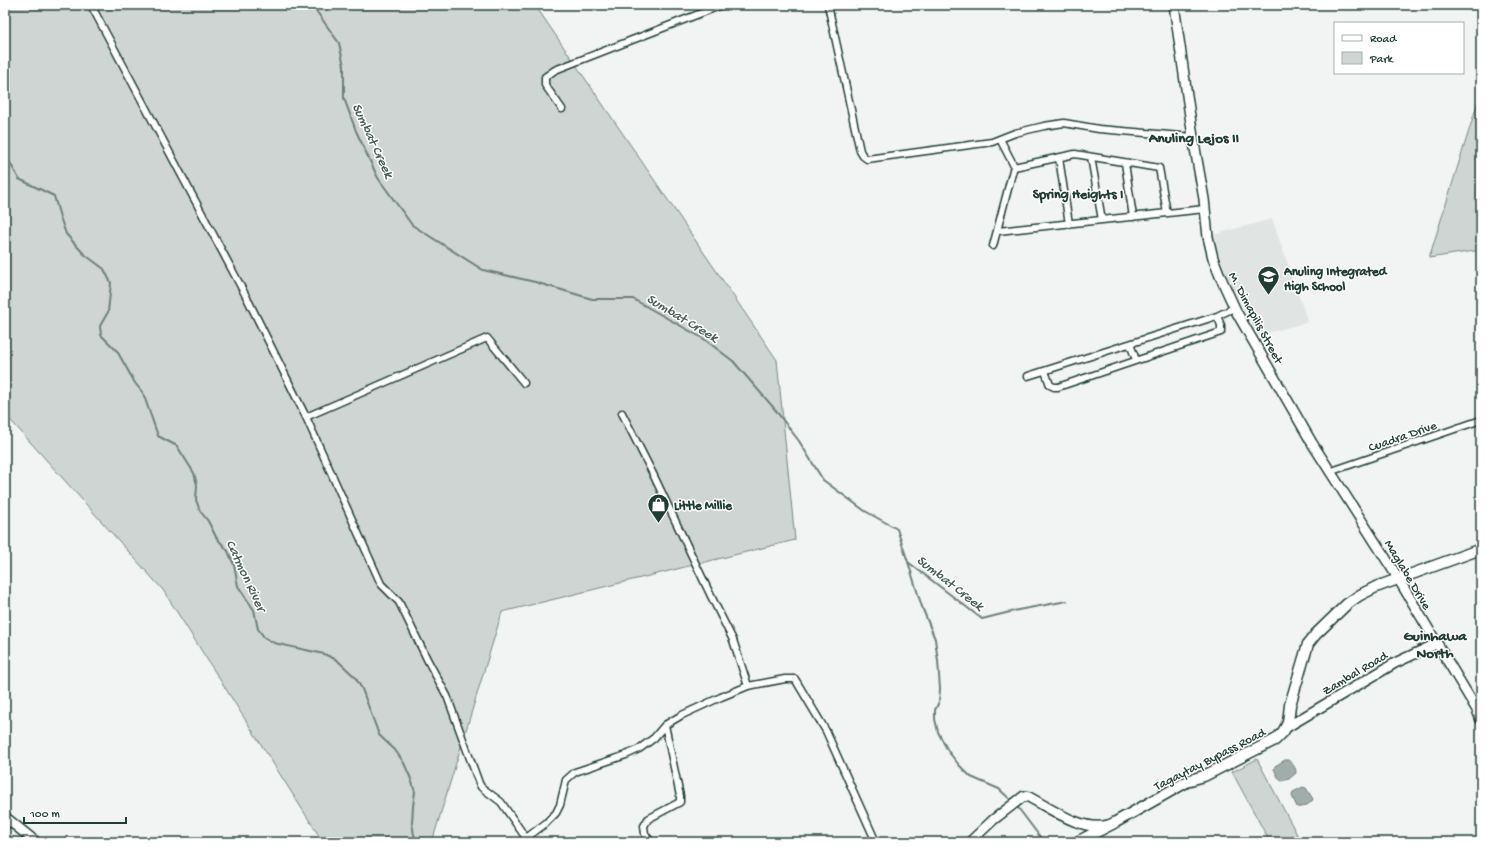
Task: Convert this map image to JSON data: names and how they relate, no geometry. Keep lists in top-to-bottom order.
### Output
{
  "streets": {
    "main road": [
      "M. Dimapilis Street",
      "Maglabe Drive",
      "Zambal Road",
      "Tagaytay Bypass Road"
    ],
    "street": ["Cuadra Drive"]
  },
  "crossings": [
    ["M. Dimapilis Street", "Maglabe Drive"],
    ["Cuadra Drive", "Maglabe Drive"],
    ["Maglabe Drive", "Zambal Road"],
    ["Zambal Road", "Tagaytay Bypass Road"]
  ],
  "districts": ["Anuling Lejos II", "Spring Heights I", "Guinhawa North"],
  "water": ["Sumbat Creek", "Catmon River"],
  "places": {
    "school or university": ["Anuling Integrated High School"],
    "shop": ["Little Millie"]
  },
  "legend": ["Road", "Park"],
  "scale_bar": "100 m"
}
